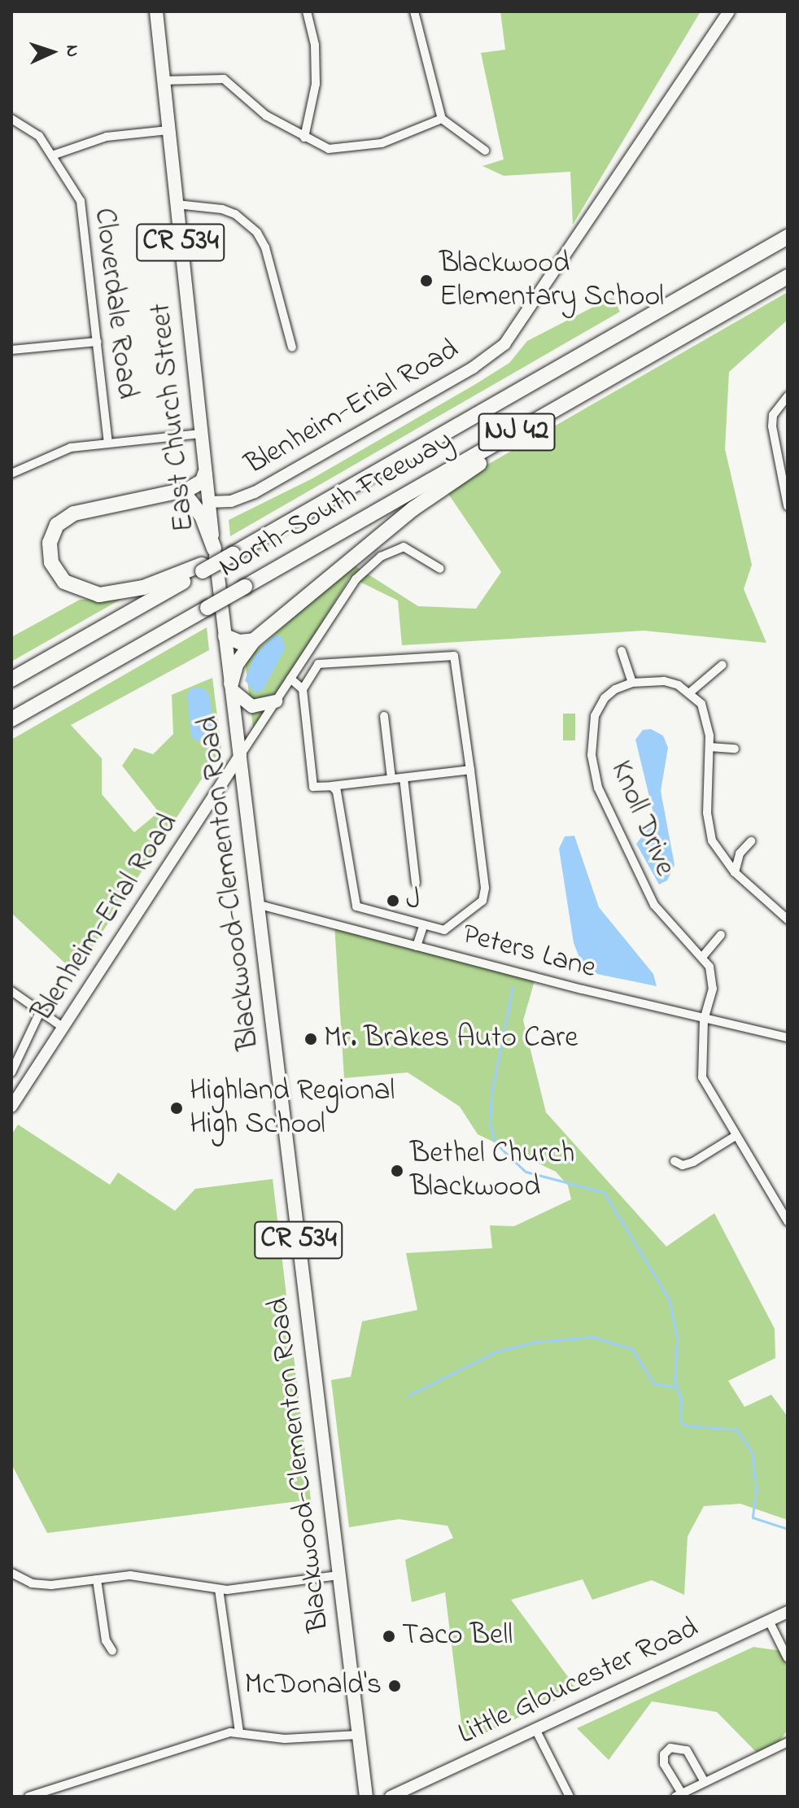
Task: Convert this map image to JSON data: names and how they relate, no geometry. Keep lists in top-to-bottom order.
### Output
{
  "streets": {
    "highway": ["NJ 42", "North-South Freeway"],
    "main road": [
      "CR 534",
      "Blenheim-Erial Road",
      "East Church Street",
      "Blackwood-Clementon Road",
      "Little Gloucester Road"
    ],
    "street": ["Cloverdale Road", "Knoll Drive", "Peters Lane"]
  },
  "crossings": [
    ["Blenheim-Erial Road", "East Church Street"],
    ["Blenheim-Erial Road", "Blackwood-Clementon Road"],
    ["East Church Street", "Blackwood-Clementon Road"],
    ["Knoll Drive", "Peters Lane"],
    ["Blackwood-Clementon Road", "Peters Lane"]
  ],
  "places": [
    "Blackwood Elementary School",
    "J",
    "Mr. Brakes Auto Care",
    "Highland Regional High School",
    "Bethel Church Blackwood",
    "Taco Bell",
    "McDonald's"
  ],
  "north": "right"
}
